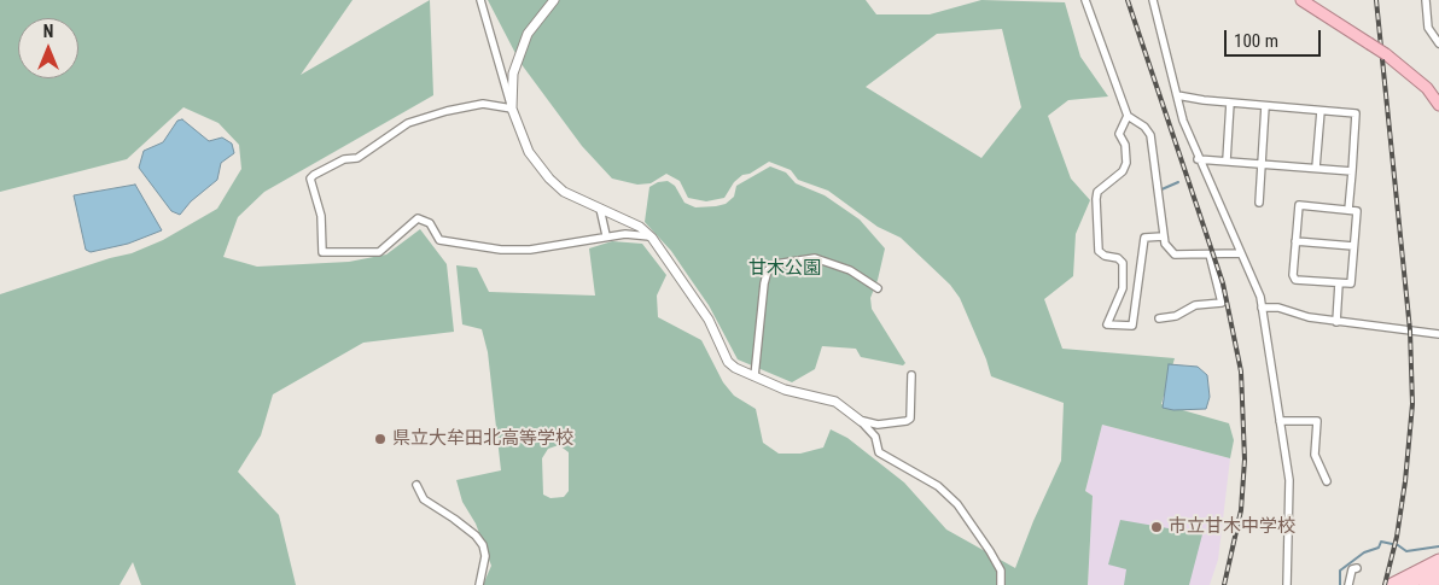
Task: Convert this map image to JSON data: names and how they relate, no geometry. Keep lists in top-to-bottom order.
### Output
{
  "parks": ["甘木公園"],
  "places": ["県立大牟田北高等学校", "市立甘木中学校"],
  "scale_bar": "100 m",
  "north": "top"
}
